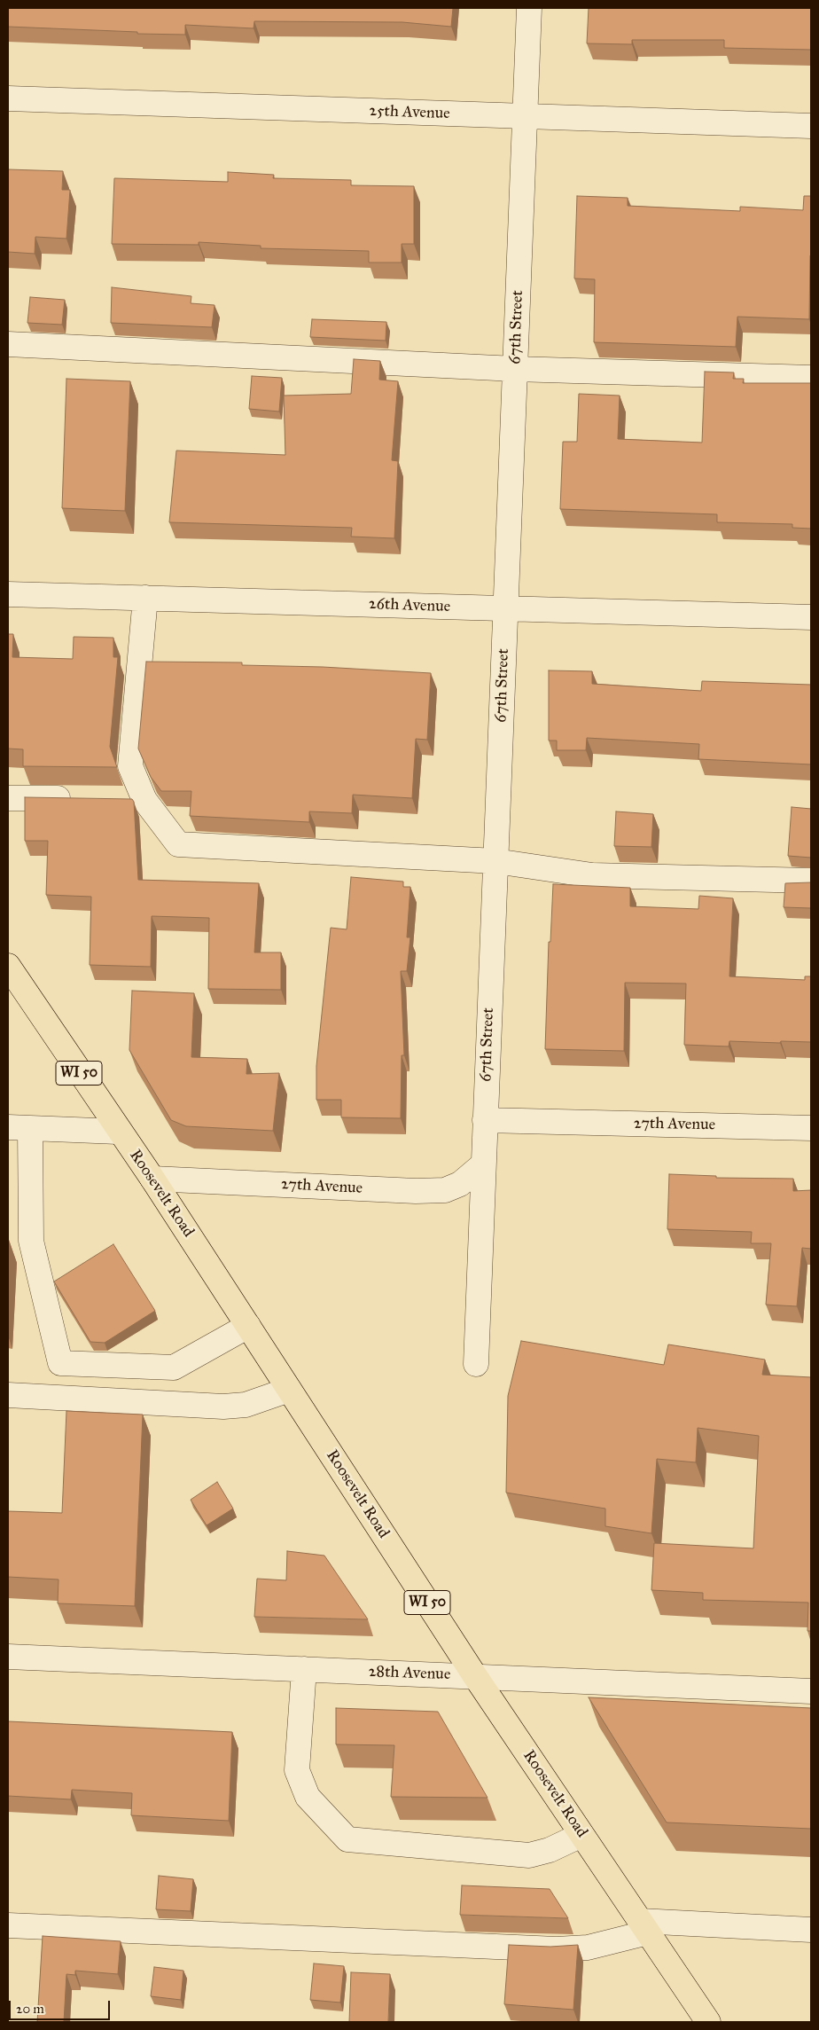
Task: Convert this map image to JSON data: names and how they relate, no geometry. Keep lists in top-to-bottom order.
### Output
{
  "streets": {
    "main road": ["WI 50", "Roosevelt Road"],
    "street": [
      "25th Avenue",
      "67th Street",
      "26th Avenue",
      "27th Avenue",
      "28th Avenue"
    ]
  },
  "crossings": [
    ["25th Avenue", "67th Street"],
    ["67th Street", "26th Avenue"],
    ["67th Street", "27th Avenue"],
    ["27th Avenue", "Roosevelt Road"],
    ["Roosevelt Road", "28th Avenue"]
  ],
  "scale_bar": "20 m"
}
